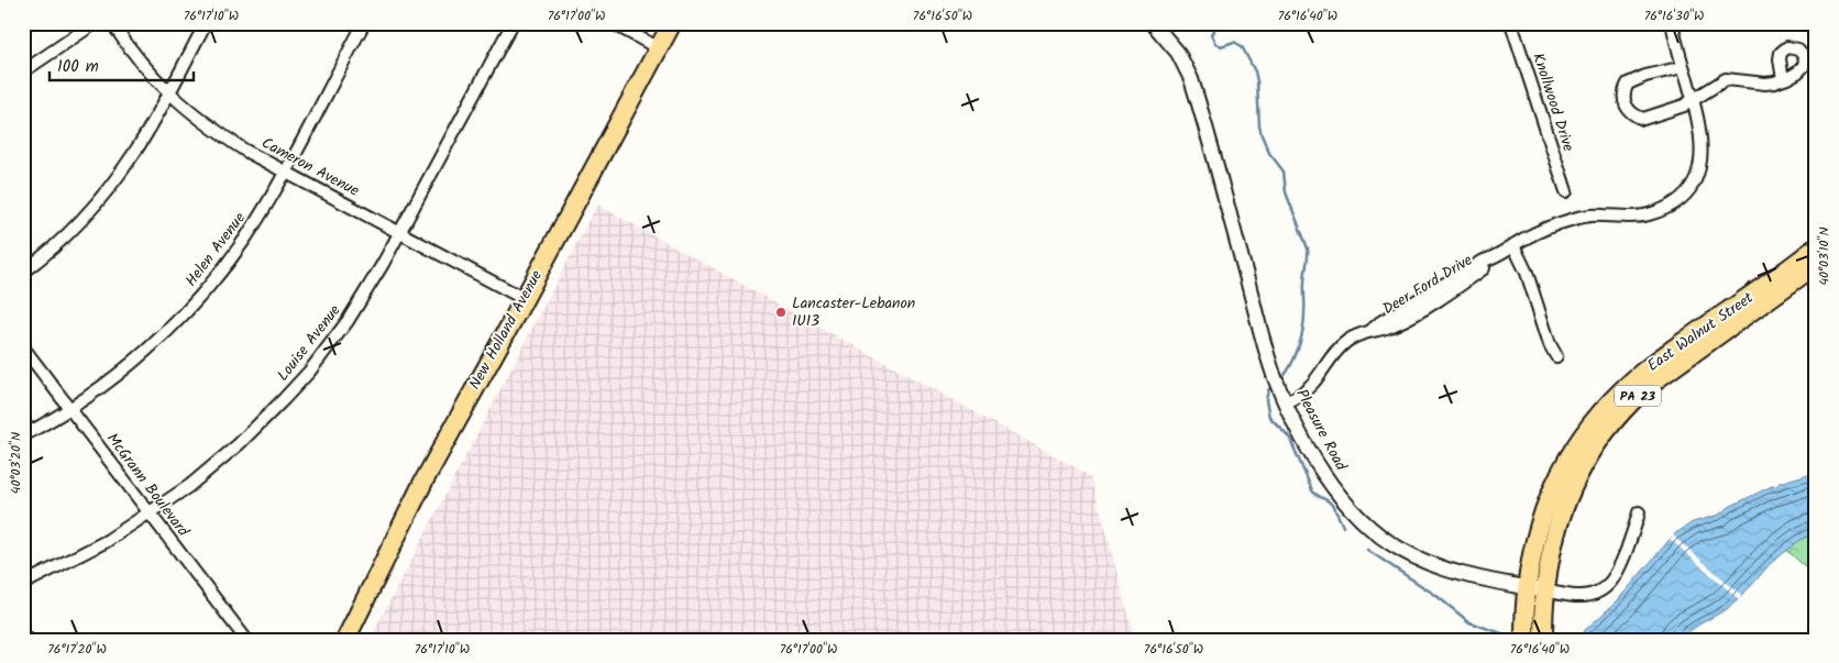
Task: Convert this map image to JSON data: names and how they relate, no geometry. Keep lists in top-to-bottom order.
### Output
{
  "streets": {
    "main road": ["New Holland Avenue", "East Walnut Street", "PA 23"],
    "street": [
      "Knollwood Drive",
      "Cameron Avenue",
      "Helen Avenue",
      "Deer Ford Drive",
      "Louise Avenue",
      "Pleasure Road",
      "McGrann Boulevard"
    ]
  },
  "crossings": [
    ["Cameron Avenue", "Helen Avenue"],
    ["Cameron Avenue", "New Holland Avenue"],
    ["Cameron Avenue", "Louise Avenue"],
    ["Helen Avenue", "McGrann Boulevard"],
    ["Deer Ford Drive", "Pleasure Road"],
    ["East Walnut Street", "Pleasure Road"],
    ["Louise Avenue", "McGrann Boulevard"]
  ],
  "places": ["Lancaster-Lebanon IU13"],
  "scale_bar": "100 m",
  "coordinates": [
    "76°17'10\"W",
    "76°17'00\"W",
    "76°16'50\"W",
    "76°16'40\"W",
    "76°16'30\"W",
    "40°03'10\"N",
    "40°03'20\"N",
    "76°17'20\"W"
  ]
}
